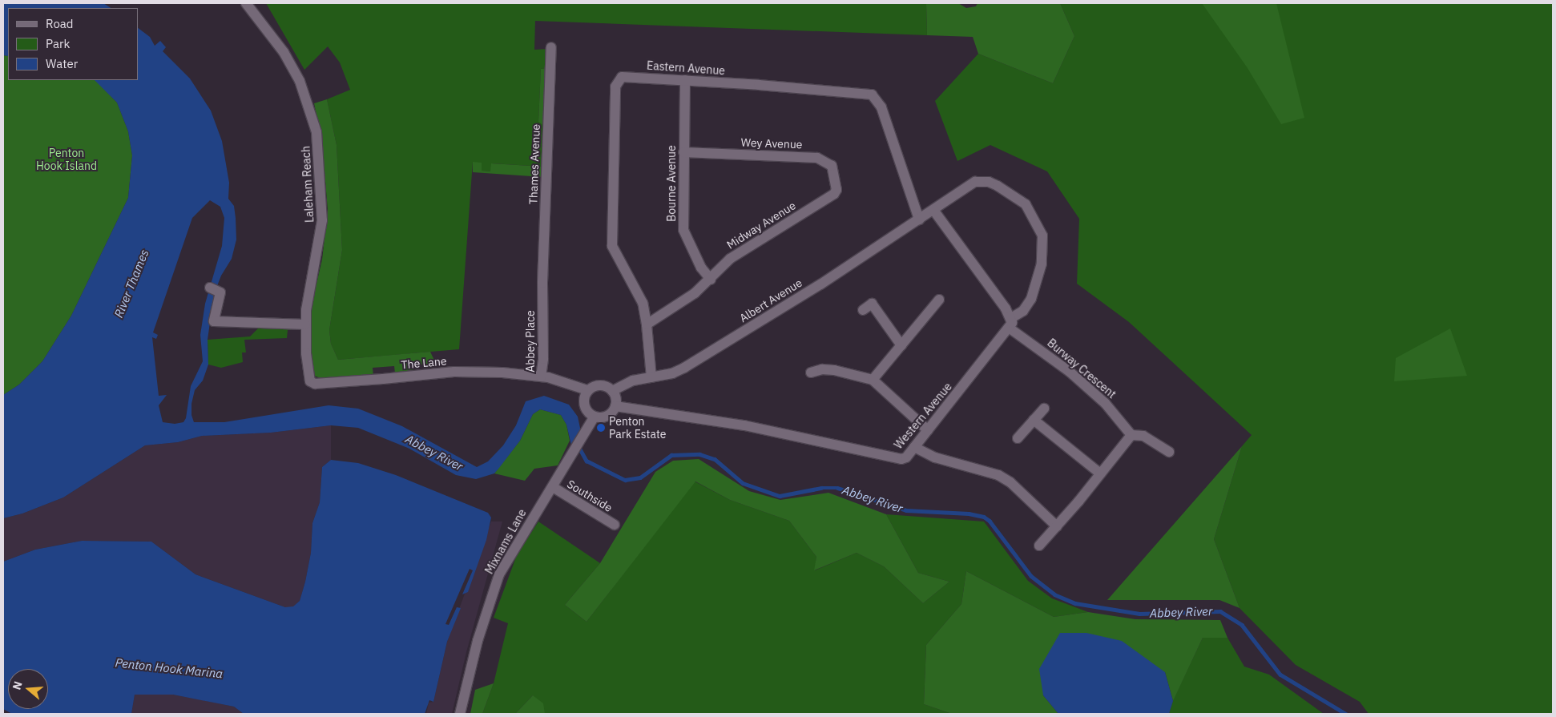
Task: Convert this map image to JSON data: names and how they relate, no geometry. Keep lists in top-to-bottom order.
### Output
{
  "streets": {
    "street": [
      "Eastern Avenue",
      "Wey Avenue",
      "Thames Avenue",
      "Bourne Avenue",
      "Laleham Reach",
      "Midway Avenue",
      "Albert Avenue",
      "Abbey Place",
      "The Lane",
      "Burway Crescent",
      "Western Avenue",
      "Southside",
      "Mixnams Lane"
    ]
  },
  "crossings": [
    ["Eastern Avenue", "Bourne Avenue"],
    ["Eastern Avenue", "Midway Avenue"],
    ["Eastern Avenue", "Albert Avenue"],
    ["Wey Avenue", "Bourne Avenue"],
    ["Wey Avenue", "Midway Avenue"],
    ["Thames Avenue", "Abbey Place"],
    ["Bourne Avenue", "Midway Avenue"],
    ["Laleham Reach", "The Lane"],
    ["Albert Avenue", "Abbey Place"],
    ["Albert Avenue", "Western Avenue"],
    ["Albert Avenue", "Mixnams Lane"],
    ["Abbey Place", "The Lane"],
    ["Abbey Place", "Western Avenue"],
    ["Abbey Place", "Mixnams Lane"],
    ["Burway Crescent", "Western Avenue"],
    ["Western Avenue", "Mixnams Lane"],
    ["Southside", "Mixnams Lane"]
  ],
  "water": ["River Thames", "Abbey River", "Penton Hook Marina"],
  "parks": ["Penton Hook Island"],
  "places": ["Penton Park Estate"],
  "legend": ["Road", "Park", "Water"],
  "north": "left"
}
